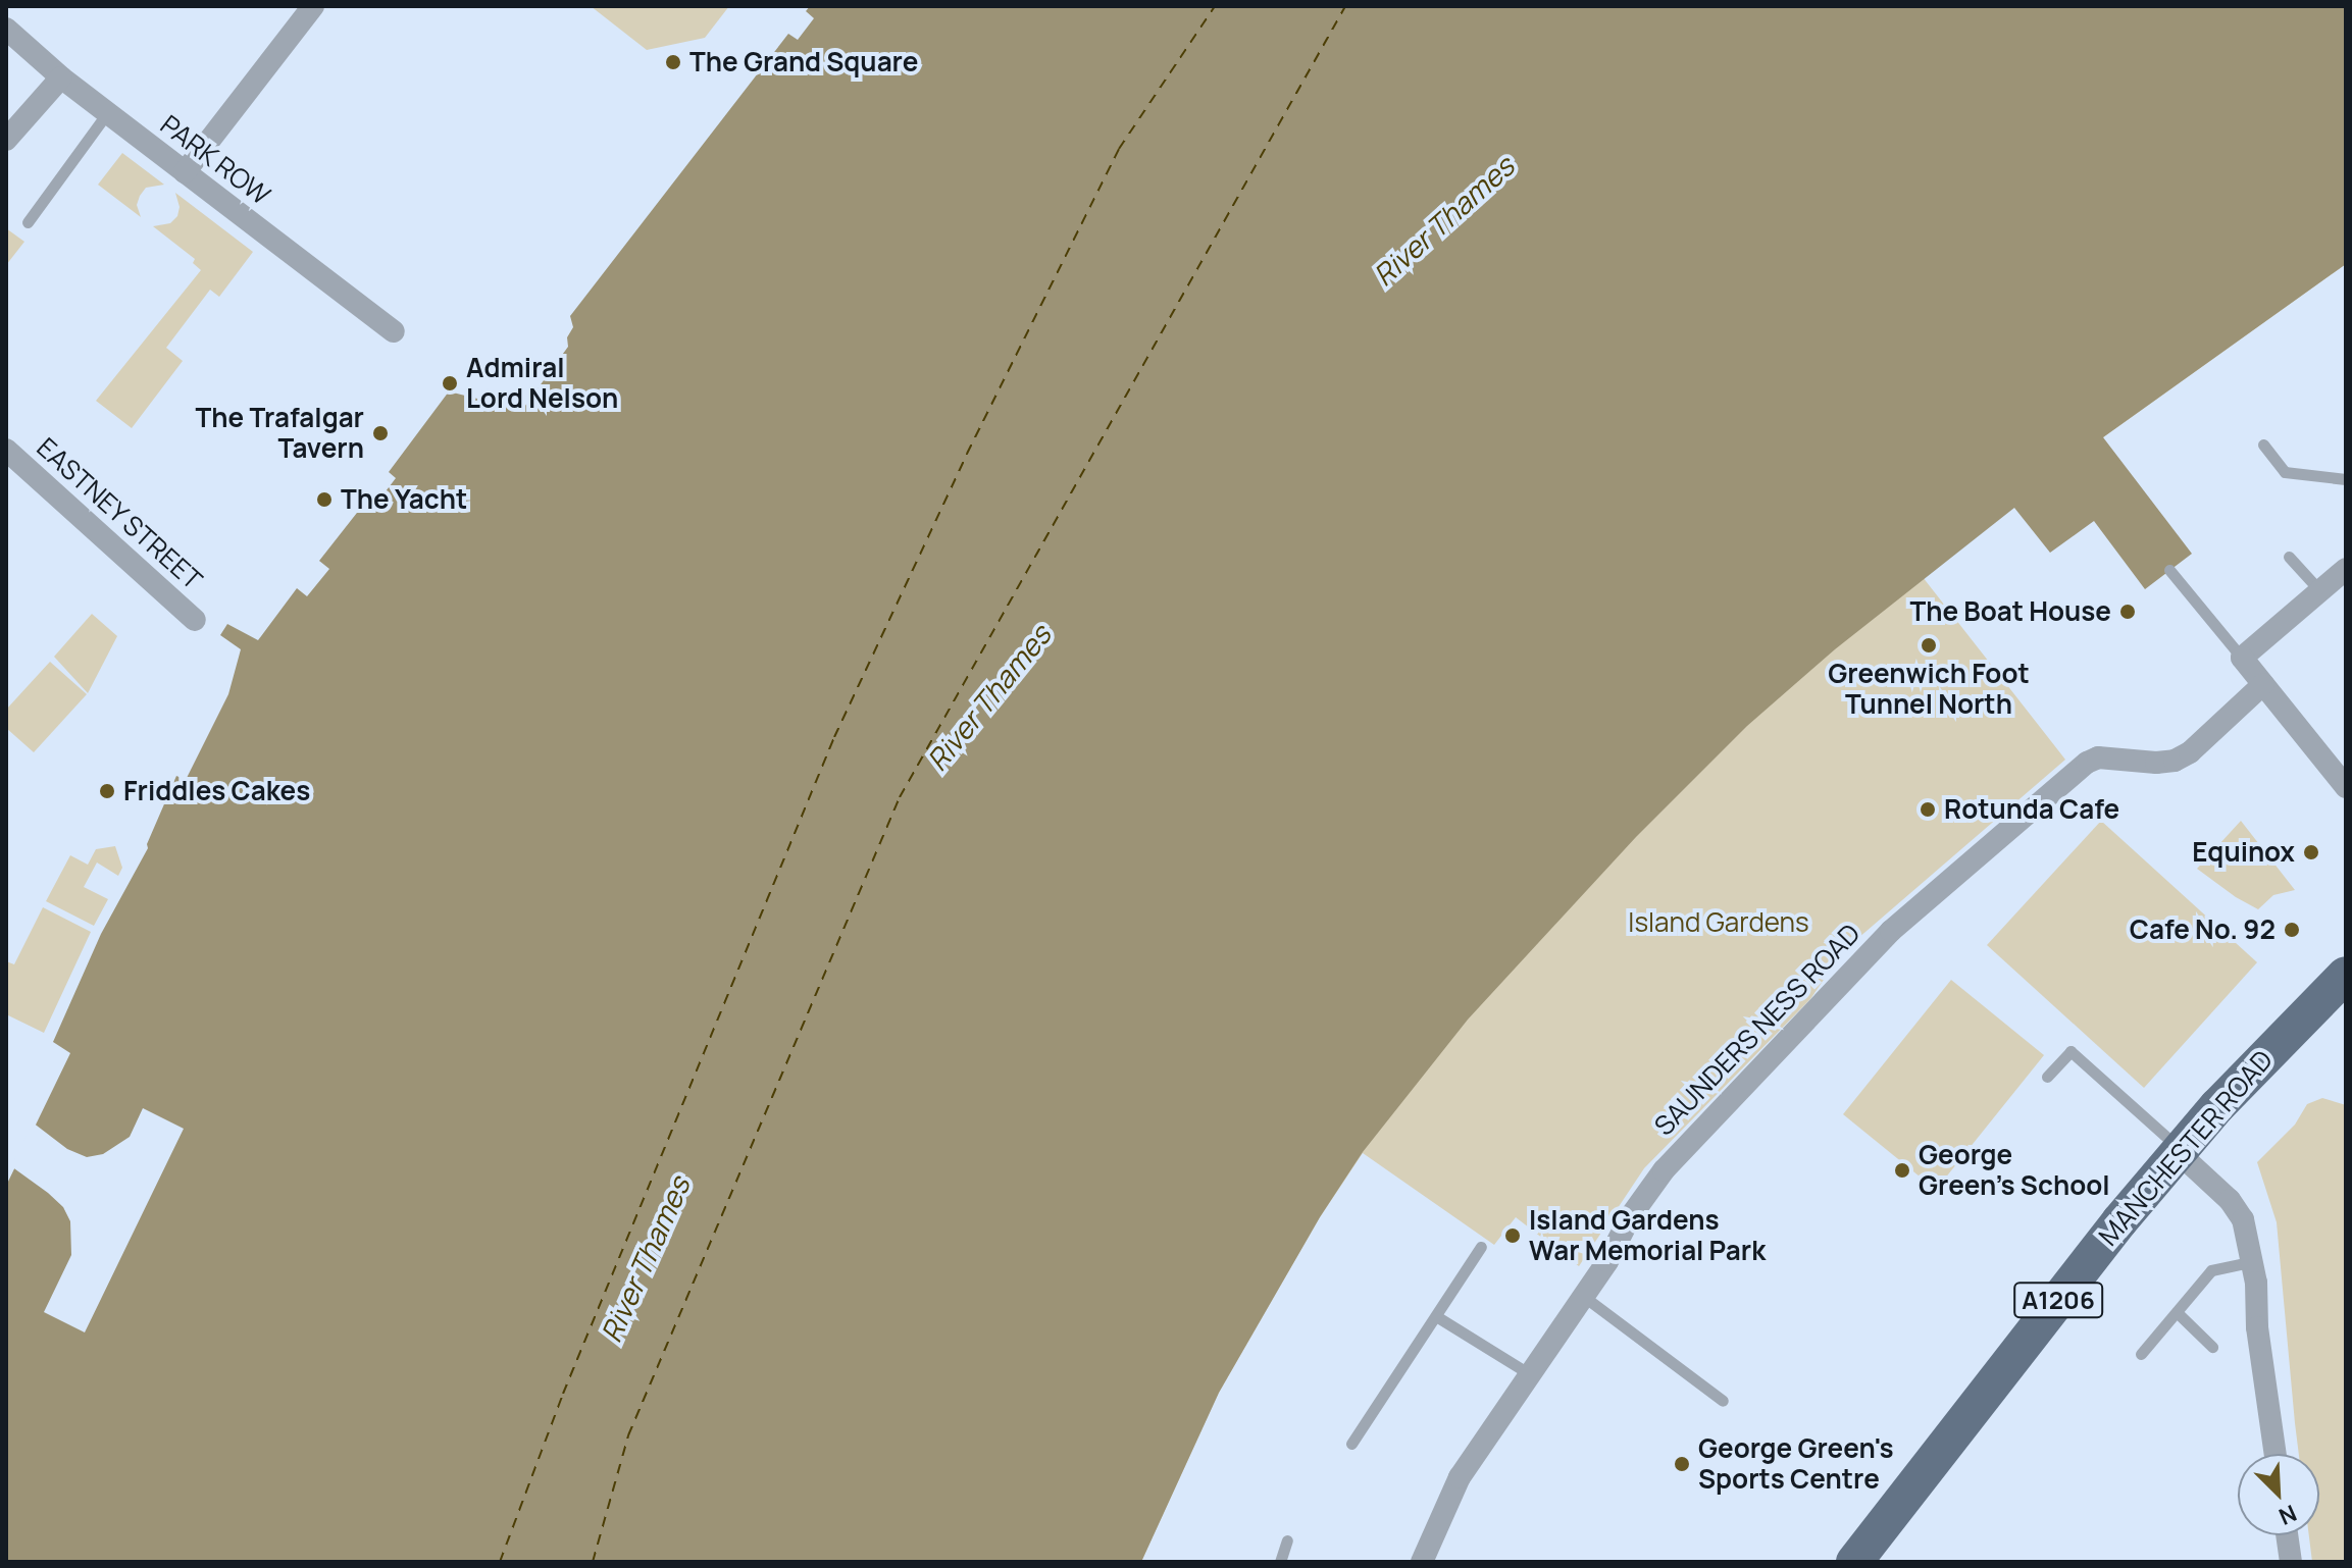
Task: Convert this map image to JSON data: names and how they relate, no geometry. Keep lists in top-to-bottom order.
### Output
{
  "streets": {
    "main road": ["MANCHESTER ROAD", "A1206"],
    "street": ["PARK ROW", "EASTNEY STREET", "SAUNDERS NESS ROAD"]
  },
  "water": ["River Thames"],
  "parks": ["Island Gardens"],
  "places": [
    "The Grand Square",
    "Admiral Lord Nelson",
    "The Trafalgar Tavern",
    "The Yacht",
    "The Boat House",
    "Greenwich Foot Tunnel North",
    "Friddles Cakes",
    "Rotunda Cafe",
    "Equinox",
    "Cafe No. 92",
    "George Green's School",
    "Island Gardens War Memorial Park",
    "George Green's Sports Centre"
  ],
  "north": "bottom right"
}
